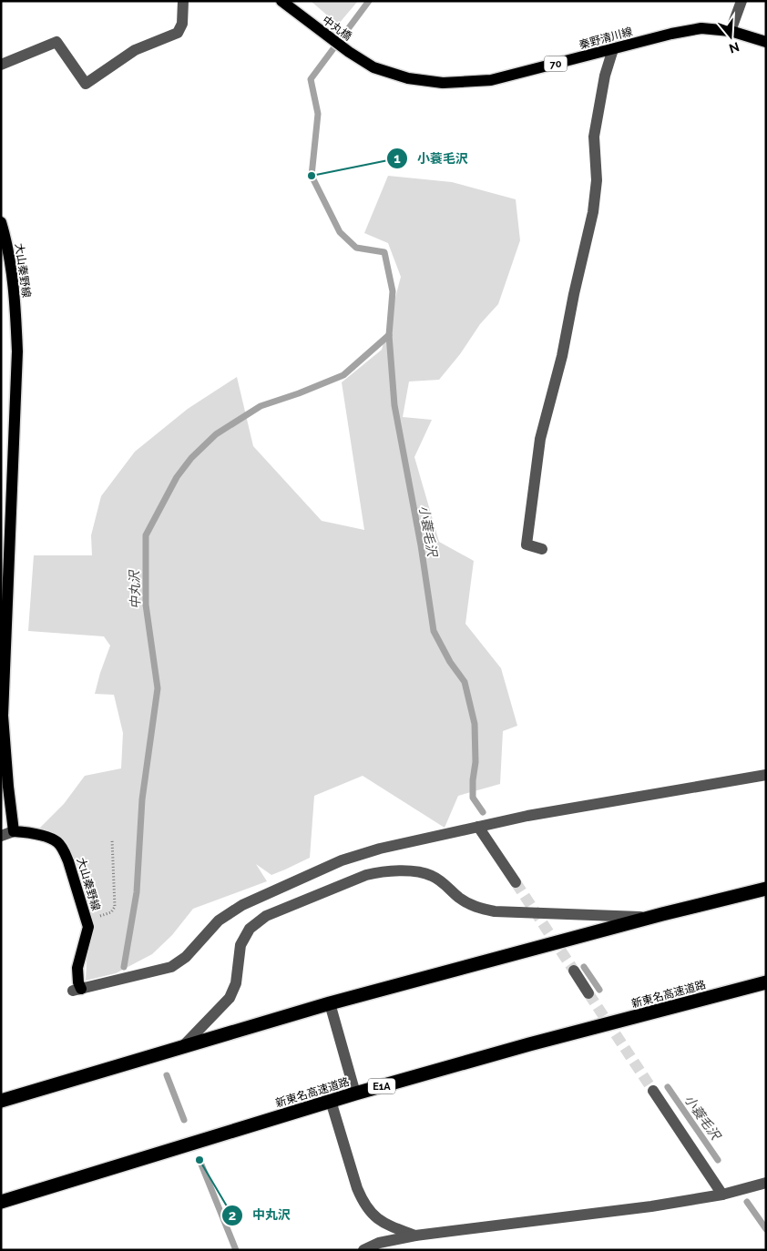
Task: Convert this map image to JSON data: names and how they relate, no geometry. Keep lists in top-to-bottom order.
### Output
{
  "streets": {
    "highway": ["新東名高速道路", "E1A"],
    "main road": [
      "中丸橋",
      "秦野清川線",
      "70",
      "大山秦野線"
    ]
  },
  "crossings": [
    ["中丸橋", "秦野清川線"]
  ],
  "water": ["小蓑毛沢", "中丸沢"],
  "places": ["小蓑毛沢", "中丸沢"],
  "north": "bottom"
}
